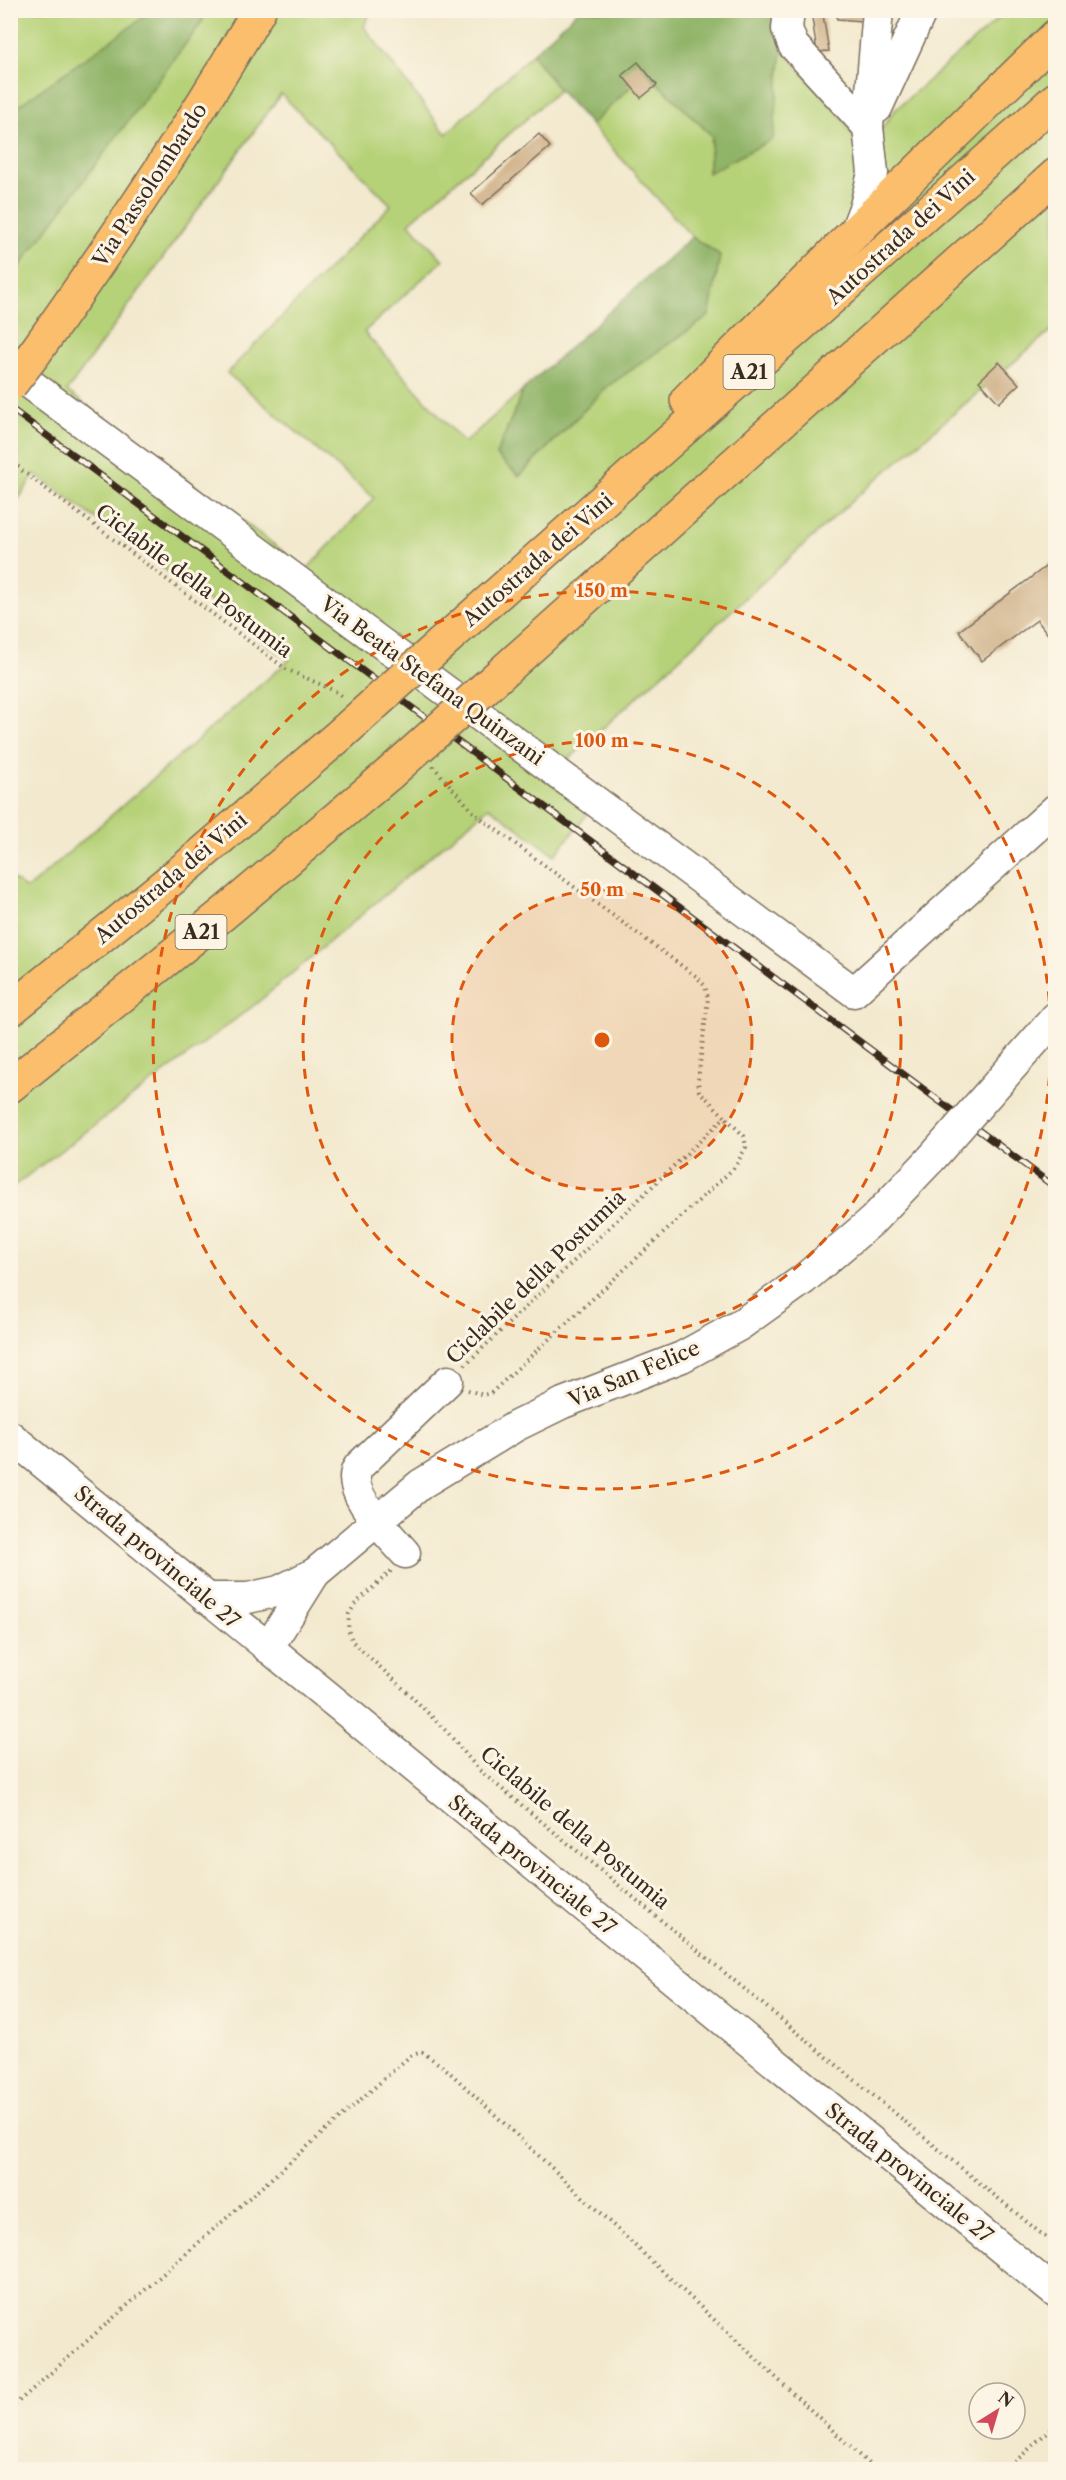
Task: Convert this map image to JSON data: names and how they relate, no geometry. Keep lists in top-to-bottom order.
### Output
{
  "streets": {
    "main road": ["Via Passolombardo", "Autostrada dei Vini", "A21"],
    "street": ["Via Beata Stefana Quinzani", "Via San Felice", "Strada provinciale 27"],
    "path": ["Ciclabile della Postumia"]
  },
  "crossings": [
    ["Via Passolombardo", "Via Beata Stefana Quinzani"]
  ],
  "north": "top right",
  "rings": ["150 m", "100 m", "50 m"]
}
